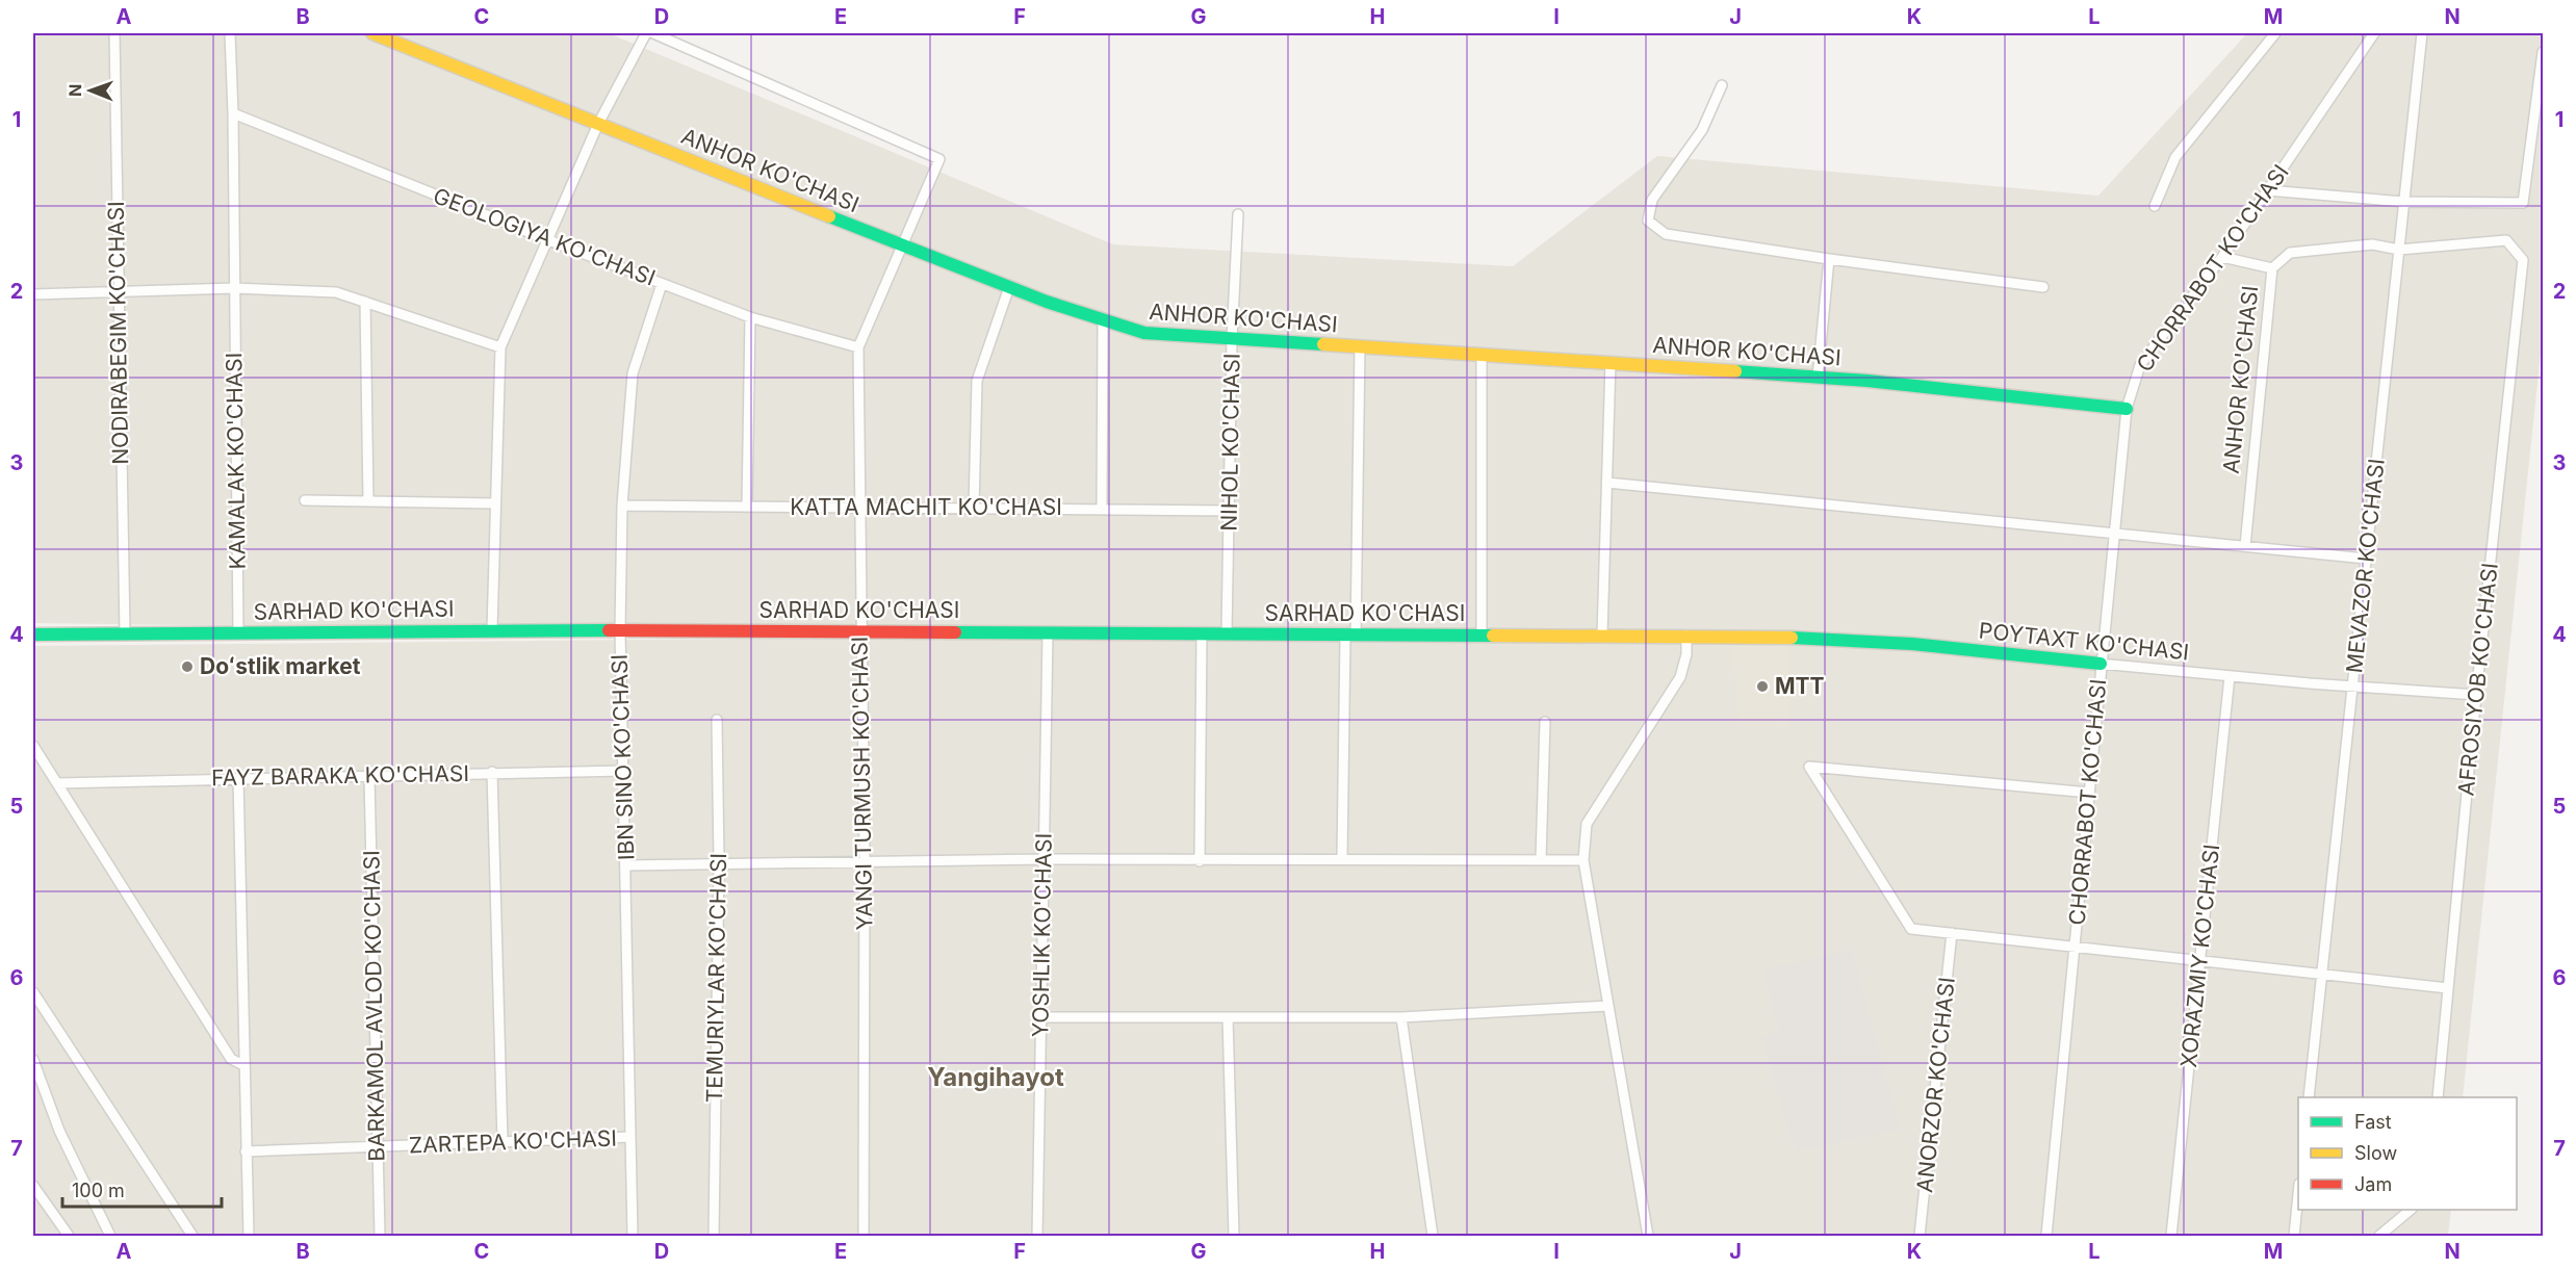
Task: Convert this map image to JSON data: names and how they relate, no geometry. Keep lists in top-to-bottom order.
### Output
{
  "streets": {
    "street": [
      "ANHOR KO'CHASI",
      "GEOLOGIYA KO'CHASI",
      "CHORRABOT KO'CHASI",
      "NODIRABEGIM KO'CHASI",
      "NIHOL KO'CHASI",
      "KAMALAK KO'CHASI",
      "KATTA MACHIT KO'CHASI",
      "MEVAZOR KO'CHASI",
      "SARHAD KO'CHASI",
      "POYTAXT KO'CHASI",
      "AFROSIYOB KO'CHASI",
      "IBN SINO KO'CHASI",
      "FAYZ BARAKA KO'CHASI",
      "YANGI TURMUSH KO'CHASI",
      "YOSHLIK KO'CHASI",
      "XORAZMIY KO'CHASI",
      "TEMURIYLAR KO'CHASI",
      "BARKAMOL AVLOD KO'CHASI",
      "ANORZOR KO'CHASI",
      "ZARTEPA KO'CHASI"
    ]
  },
  "crossings": [
    ["ANHOR KO'CHASI", "CHORRABOT KO'CHASI"],
    ["ANHOR KO'CHASI", "NIHOL KO'CHASI"],
    ["ANHOR KO'CHASI", "YANGI TURMUSH KO'CHASI"],
    ["GEOLOGIYA KO'CHASI", "KAMALAK KO'CHASI"],
    ["GEOLOGIYA KO'CHASI", "IBN SINO KO'CHASI"],
    ["GEOLOGIYA KO'CHASI", "YANGI TURMUSH KO'CHASI"],
    ["CHORRABOT KO'CHASI", "POYTAXT KO'CHASI"],
    ["NODIRABEGIM KO'CHASI", "SARHAD KO'CHASI"],
    ["NIHOL KO'CHASI", "KATTA MACHIT KO'CHASI"],
    ["NIHOL KO'CHASI", "SARHAD KO'CHASI"],
    ["KAMALAK KO'CHASI", "SARHAD KO'CHASI"],
    ["KATTA MACHIT KO'CHASI", "IBN SINO KO'CHASI"],
    ["KATTA MACHIT KO'CHASI", "YANGI TURMUSH KO'CHASI"],
    ["MEVAZOR KO'CHASI", "POYTAXT KO'CHASI"],
    ["MEVAZOR KO'CHASI", "AFROSIYOB KO'CHASI"],
    ["SARHAD KO'CHASI", "POYTAXT KO'CHASI"],
    ["SARHAD KO'CHASI", "IBN SINO KO'CHASI"],
    ["SARHAD KO'CHASI", "YANGI TURMUSH KO'CHASI"],
    ["SARHAD KO'CHASI", "YOSHLIK KO'CHASI"],
    ["POYTAXT KO'CHASI", "AFROSIYOB KO'CHASI"],
    ["POYTAXT KO'CHASI", "XORAZMIY KO'CHASI"],
    ["IBN SINO KO'CHASI", "FAYZ BARAKA KO'CHASI"],
    ["IBN SINO KO'CHASI", "ZARTEPA KO'CHASI"],
    ["FAYZ BARAKA KO'CHASI", "BARKAMOL AVLOD KO'CHASI"],
    ["BARKAMOL AVLOD KO'CHASI", "ZARTEPA KO'CHASI"]
  ],
  "districts": ["Yangihayot"],
  "places": ["Doʻstlik market", "MTT"],
  "legend": ["Fast", "Slow", "Jam"],
  "scale_bar": "100 m",
  "north": "left",
  "grid": {
    "columns": [
      "A",
      "B",
      "C",
      "D",
      "E",
      "F",
      "G",
      "H",
      "I",
      "J",
      "K",
      "L",
      "M",
      "N"
    ],
    "rows": [
      "1",
      "2",
      "3",
      "4",
      "5",
      "6",
      "7"
    ]
  }
}
